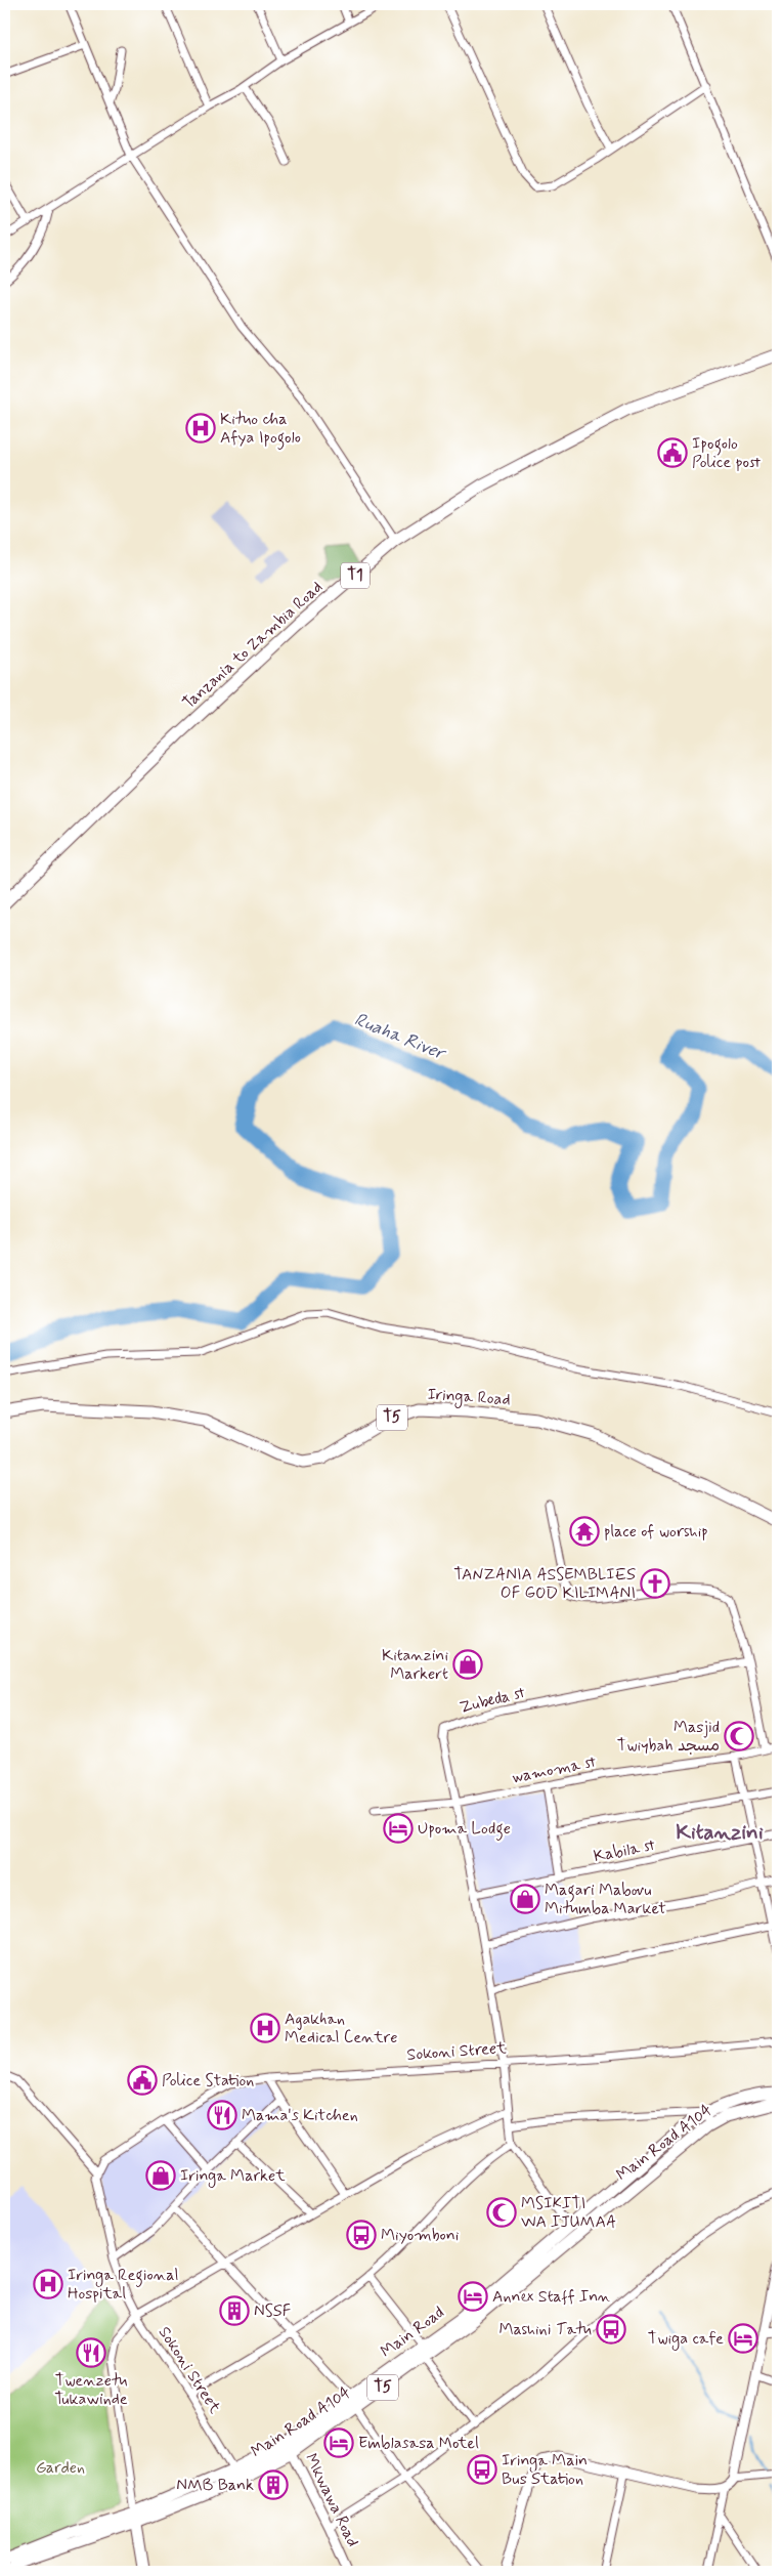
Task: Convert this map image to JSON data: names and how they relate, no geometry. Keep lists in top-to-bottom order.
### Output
{
  "streets": {
    "highway": [
      "T1",
      "Tanzania to Zambia Road",
      "Iringa Road",
      "T5",
      "Main Road A104",
      "Main Road"
    ],
    "street": [
      "Zubeda st",
      "wamoma st",
      "Kabila st",
      "Sokoni Street",
      "Mkwawa Road"
    ]
  },
  "crossings": [
    ["Zubeda st", "wamoma st"],
    ["Zubeda st", "Kabila st"],
    ["Zubeda st", "Sokoni Street"],
    ["Sokoni Street", "Main Road"],
    ["Main Road A104", "Main Road"],
    ["Main Road A104", "Mkwawa Road"],
    ["Main Road", "Mkwawa Road"]
  ],
  "districts": ["Kitanzini"],
  "water": ["Ruaha River"],
  "parks": ["Garden"],
  "places": {
    "hospital": ["Kituo cha Afya Ipogolo", "Agakhan Medical Centre", "Iringa Regional Hospital"],
    "public building": ["Ipogolo Police post", "Police Station"],
    "temple": ["place of worship"],
    "church": ["TANZANIA ASSEMBLIES OF GOD KILIMANI"],
    "shop": ["Kitanzini Markert", "Magari Mabovu Mitumba Market", "Iringa Market"],
    "mosque": ["Masjid Twiybah مسجد", "MSIKITI WA IJUMAA"],
    "hotel": [
      "Upoma Lodge",
      "Annex Staff Inn",
      "Twiga cafe",
      "Emblasasa Motel"
    ],
    "restaurant": ["Mama's Kitchen", "Twenzetu Tukawinde"],
    "bus stop": ["Miyomboni", "Mashini Tatu", "Iringa Main Bus Station"],
    "building": ["NSSF", "NMB Bank"]
  }
}
